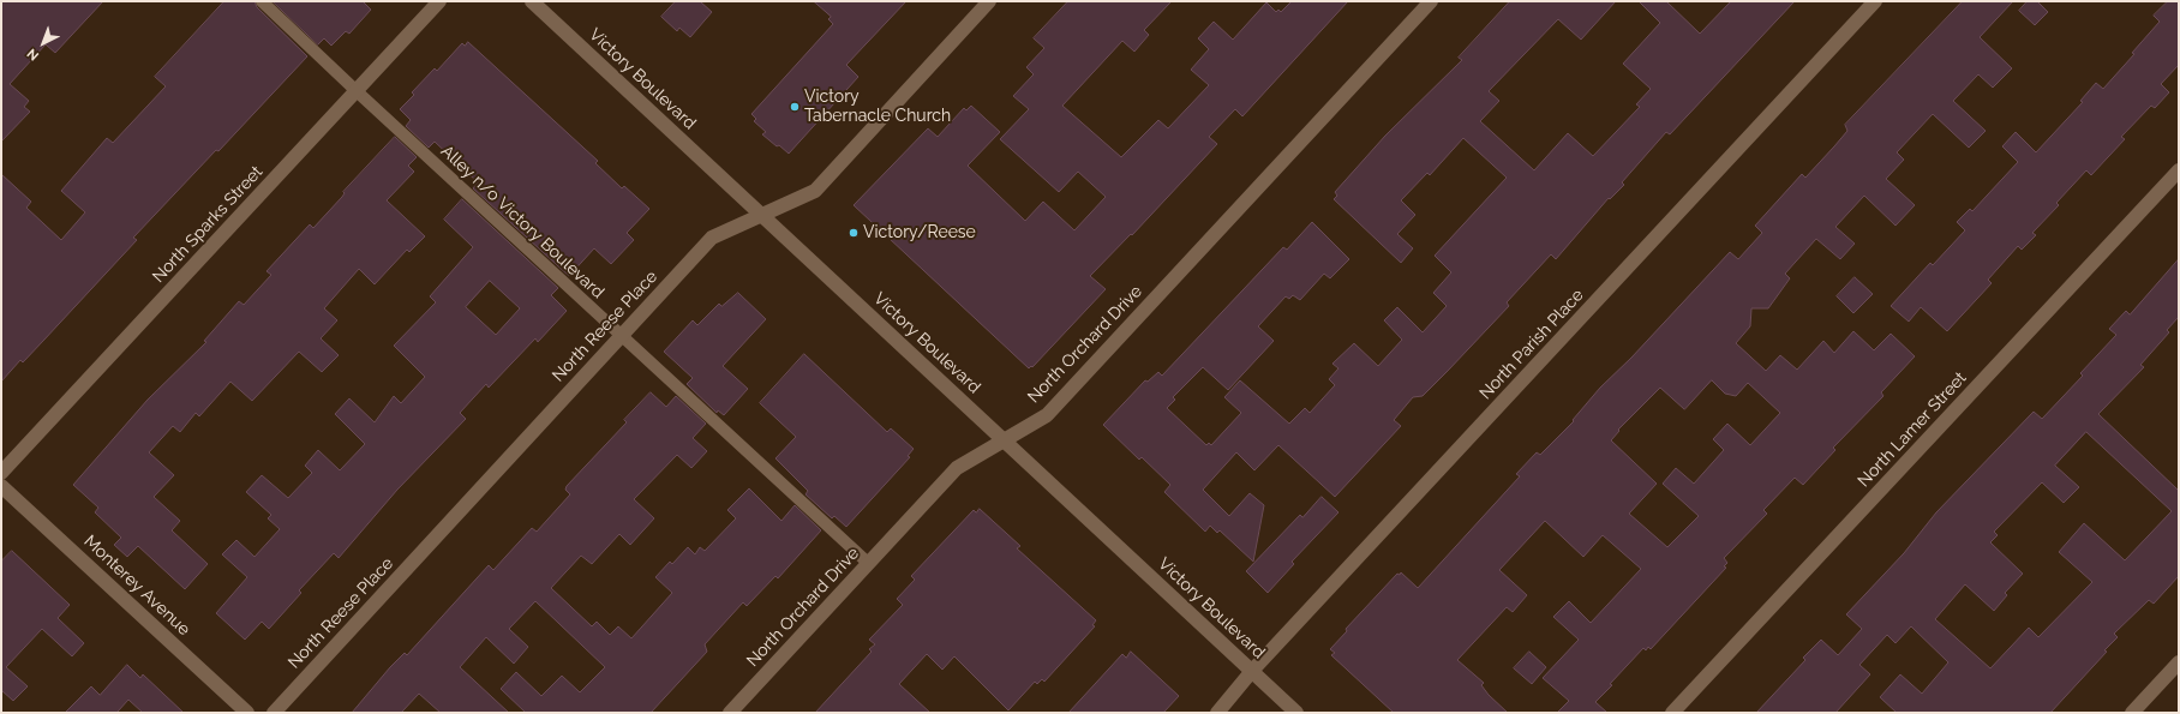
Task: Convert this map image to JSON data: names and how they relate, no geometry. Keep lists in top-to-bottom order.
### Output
{
  "streets": {
    "street": [
      "Victory Boulevard",
      "North Sparks Street",
      "North Reese Place",
      "North Orchard Drive",
      "North Parish Place",
      "North Lamer Street",
      "Monterey Avenue"
    ],
    "lane": ["Alley n/o Victory Boulevard"]
  },
  "crossings": [
    ["Victory Boulevard", "North Reese Place"],
    ["Victory Boulevard", "North Orchard Drive"],
    ["Victory Boulevard", "North Parish Place"],
    ["Alley n/o Victory Boulevard", "North Sparks Street"],
    ["Alley n/o Victory Boulevard", "North Reese Place"],
    ["Alley n/o Victory Boulevard", "North Orchard Drive"]
  ],
  "places": ["Victory Tabernacle Church", "Victory/Reese"],
  "north": "bottom left"
}
